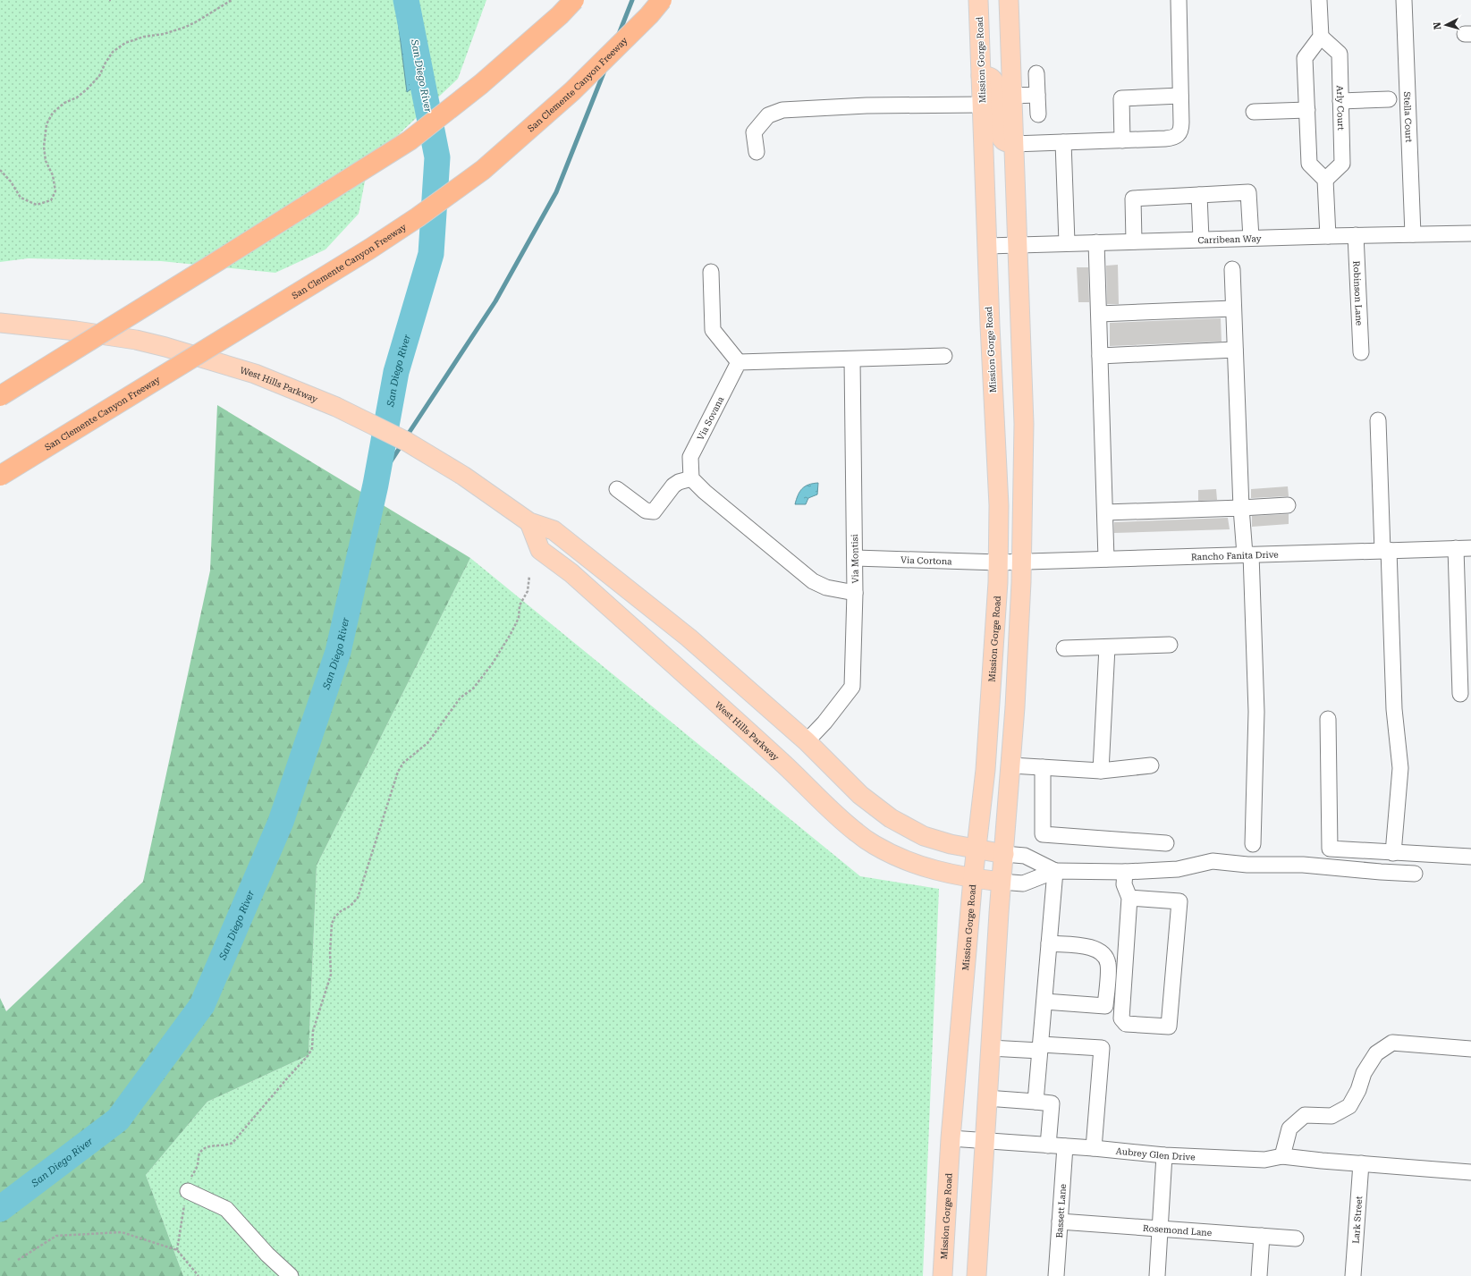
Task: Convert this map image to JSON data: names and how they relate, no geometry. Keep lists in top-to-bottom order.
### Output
{
  "streets": {
    "highway": ["San Clemente Canyon Freeway"],
    "main road": ["Mission Gorge Road", "West Hills Parkway"],
    "street": [
      "Arly Court",
      "Stella Court",
      "Carribean Way",
      "Robinson Lane",
      "Via Sovana",
      "Rancho Fanita Drive",
      "Via Montisi",
      "Via Cortona",
      "Aubrey Glen Drive",
      "Bassett Lane",
      "Lark Street",
      "Rosemond Lane"
    ]
  },
  "crossings": [
    ["Mission Gorge Road", "Carribean Way"],
    ["Mission Gorge Road", "West Hills Parkway"],
    ["Mission Gorge Road", "Rancho Fanita Drive"],
    ["Mission Gorge Road", "Via Cortona"],
    ["Mission Gorge Road", "Aubrey Glen Drive"],
    ["Stella Court", "Carribean Way"],
    ["Carribean Way", "Robinson Lane"],
    ["West Hills Parkway", "Via Montisi"],
    ["Rancho Fanita Drive", "Via Cortona"],
    ["Via Montisi", "Via Cortona"],
    ["Aubrey Glen Drive", "Bassett Lane"],
    ["Aubrey Glen Drive", "Lark Street"],
    ["Bassett Lane", "Rosemond Lane"]
  ],
  "water": ["San Diego River"],
  "north": "left"
}
